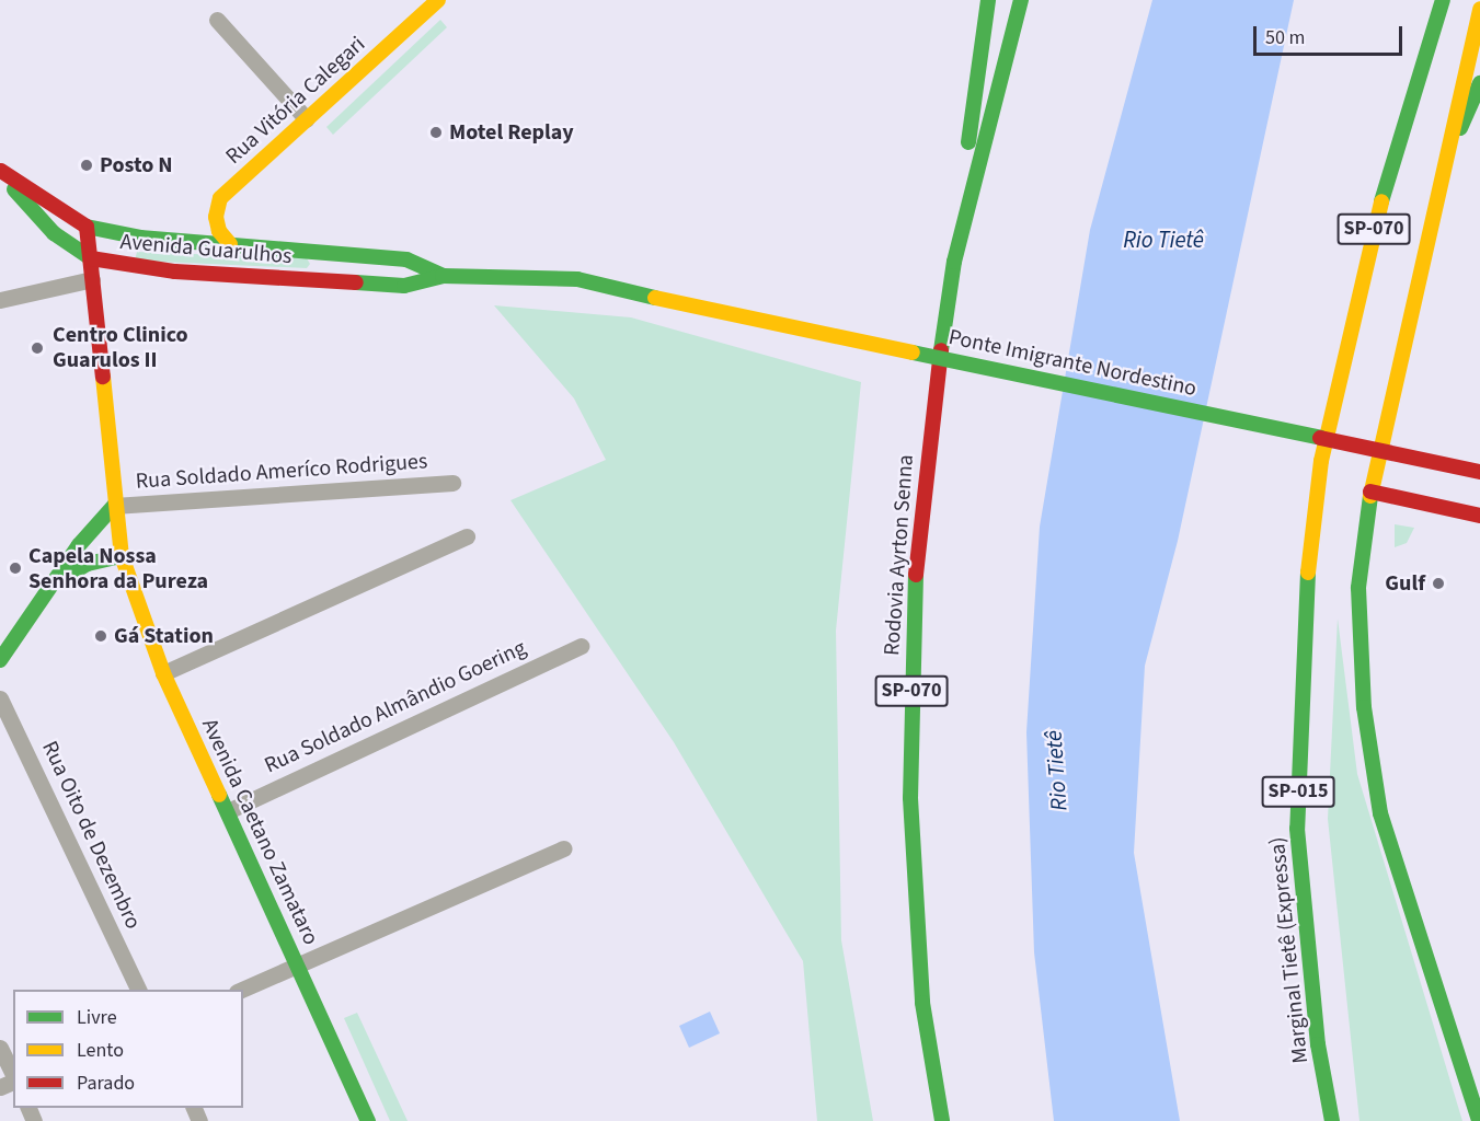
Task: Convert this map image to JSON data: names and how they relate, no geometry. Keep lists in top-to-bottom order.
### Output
{
  "streets": {
    "main road": [
      "Rua Vitória Calegari",
      "SP-070",
      "Avenida Guarulhos",
      "Ponte Imigrante Nordestino",
      "Rodovia Ayrton Senna",
      "SP-015",
      "Avenida Caetano Zamataro",
      "Marginal Tietê (Expressa)"
    ],
    "street": ["Rua Soldado Ameríco Rodrigues", "Rua Soldado Almândio Goering", "Rua Oito de Dezembro"]
  },
  "crossings": [
    ["Rua Vitória Calegari", "Avenida Guarulhos"],
    ["SP-070", "Marginal Tietê (Expressa)"],
    ["Avenida Guarulhos", "Ponte Imigrante Nordestino"],
    ["Avenida Guarulhos", "Avenida Caetano Zamataro"],
    ["Rua Soldado Ameríco Rodrigues", "Avenida Caetano Zamataro"],
    ["Rua Soldado Almândio Goering", "Avenida Caetano Zamataro"]
  ],
  "water": ["Rio Tietê"],
  "places": [
    "Motel Replay",
    "Posto N",
    "Centro Clinico Guarulos II",
    "Capela Nossa Senhora da Pureza",
    "Gulf",
    "Gá Station"
  ],
  "legend": ["Livre", "Lento", "Parado"],
  "scale_bar": "50 m"
}
